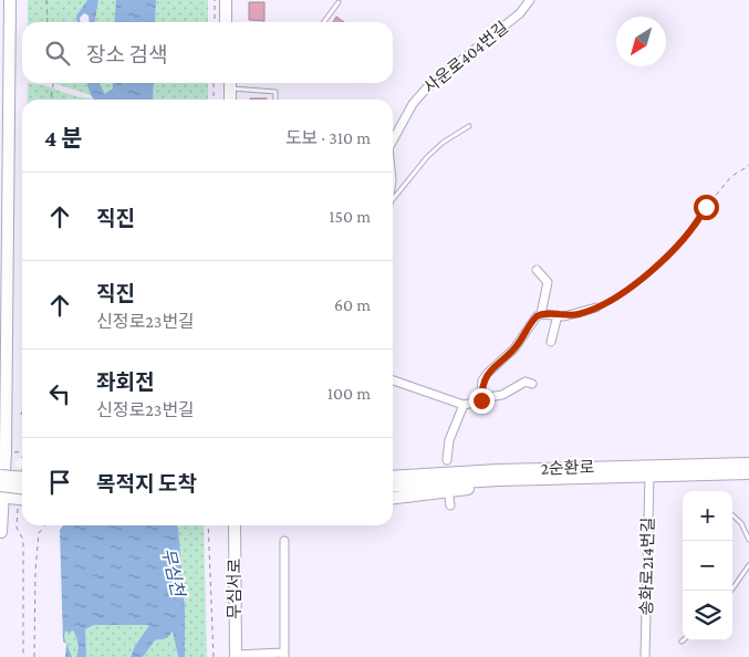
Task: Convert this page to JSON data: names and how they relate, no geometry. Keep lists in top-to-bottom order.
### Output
{
  "streets": {
    "street": [
      "사운로404번길",
      "2순환로",
      "송화로214번길",
      "무심서로"
    ]
  },
  "crossings": [
    ["2순환로", "송화로214번길"]
  ],
  "water": ["무심천"],
  "north": "bottom left",
  "page": {
    "search": "장소 검색",
    "heading": ["4 분", "도보 · 310 m"],
    "list": [
      ["직진", "150 m"],
      ["직진", "신정로23번길", "60 m"],
      ["좌회전", "신정로23번길", "100 m"],
      "목적지 도착"
    ],
    "map_buttons": ["+", "−"]
  }
}
